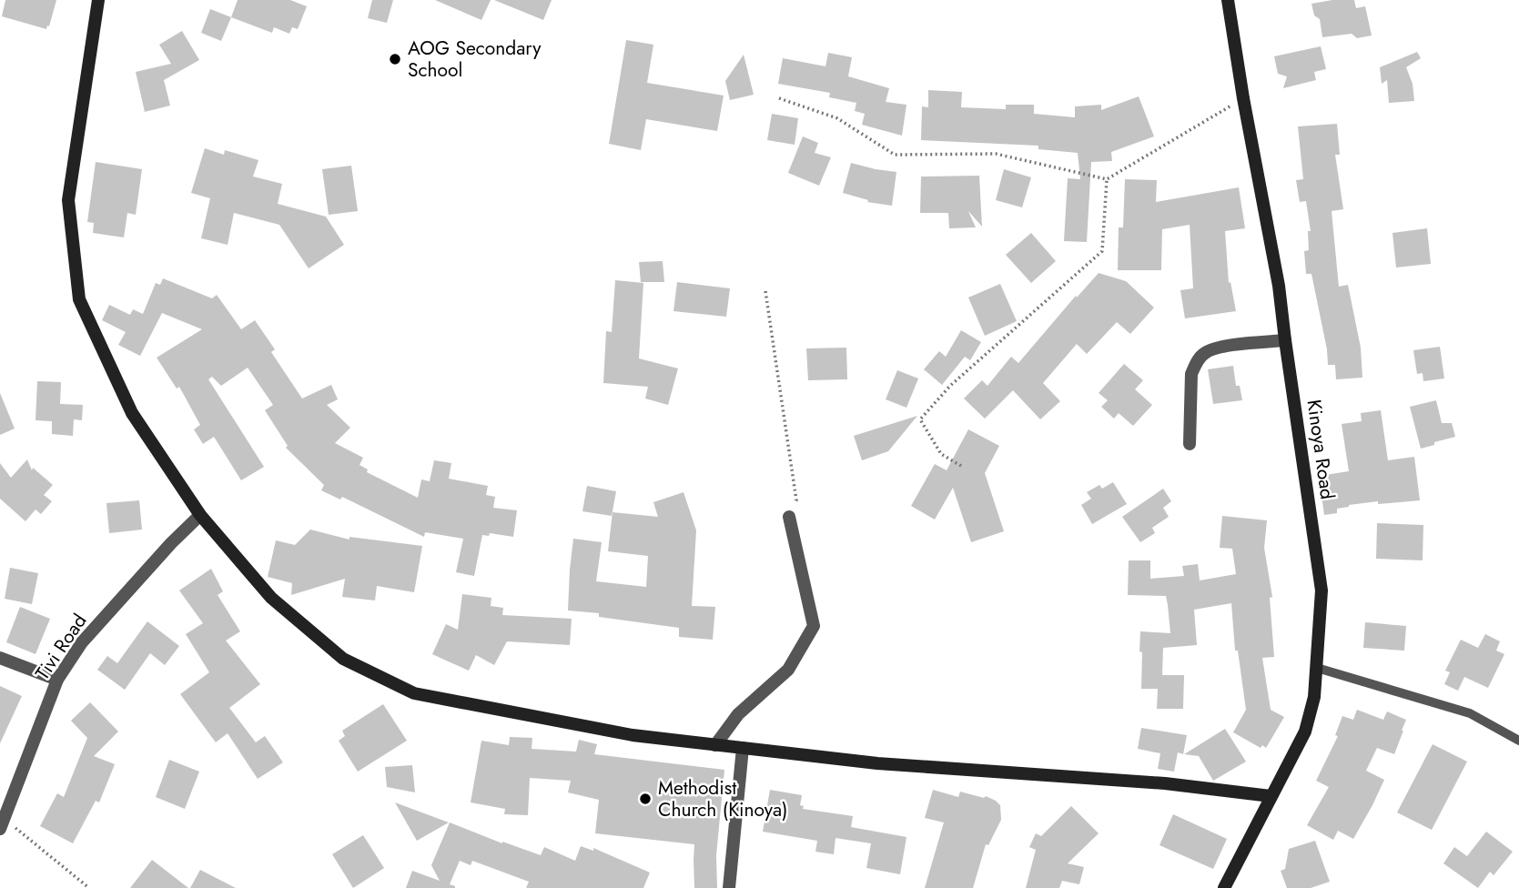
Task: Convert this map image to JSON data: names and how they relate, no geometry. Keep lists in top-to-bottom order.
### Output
{
  "streets": {
    "street": ["Kinoya Road", "Tivi Road"]
  },
  "places": ["AOG Secondary School", "Methodist Church (Kinoya)"]
}
